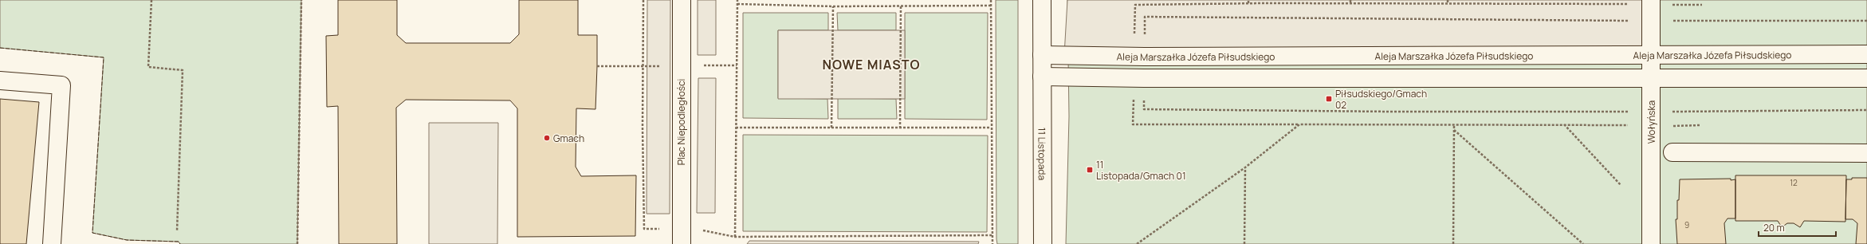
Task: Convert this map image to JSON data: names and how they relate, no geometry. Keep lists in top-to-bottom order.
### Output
{
  "streets": {
    "street": [
      "Aleja Marszałka Józefa Piłsudskiego",
      "Plac Niepodległości",
      "Wołyńska",
      "11 Listopada"
    ]
  },
  "crossings": [
    ["Aleja Marszałka Józefa Piłsudskiego", "Wołyńska"],
    ["Aleja Marszałka Józefa Piłsudskiego", "11 Listopada"]
  ],
  "districts": ["NOWE MIASTO"],
  "places": {
    "transit": ["Piłsudskiego/Gmach 02", "11 Listopada/Gmach 01"],
    "other": ["Gmach"]
  },
  "house_numbers": ["12", "9"],
  "scale_bar": "20 m"
}
